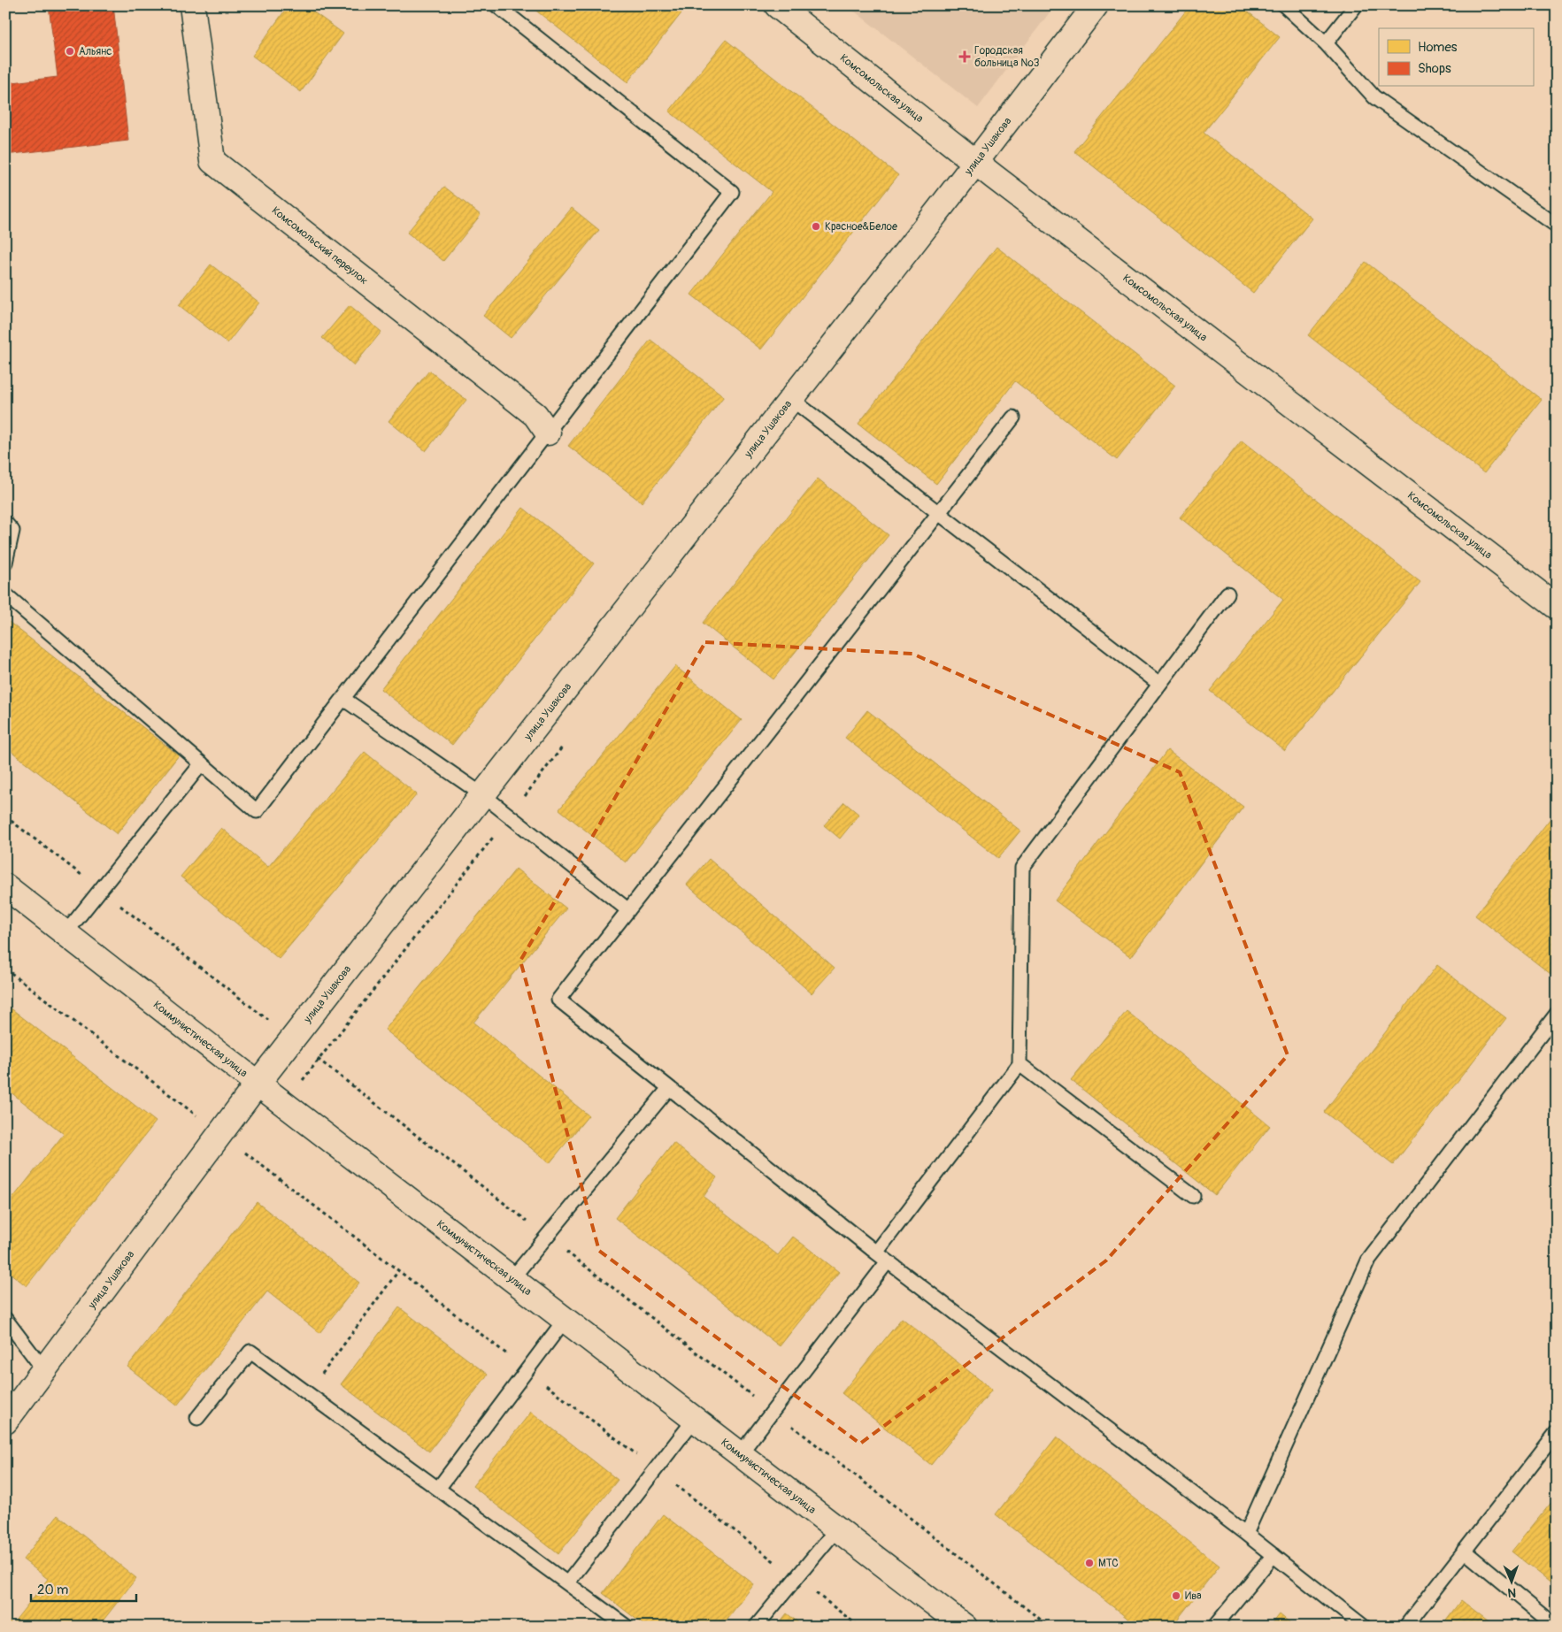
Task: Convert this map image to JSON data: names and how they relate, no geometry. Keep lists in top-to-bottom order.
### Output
{
  "streets": {
    "street": [
      "Комсомольская улица",
      "улица Ушакова",
      "Комсомольский переулок",
      "Коммунистическая улица"
    ]
  },
  "crossings": [
    ["Комсомольская улица", "улица Ушакова"],
    ["улица Ушакова", "Коммунистическая улица"]
  ],
  "places": {
    "other": [
      "Альянс",
      "Красное&Белое",
      "МТС",
      "Ива"
    ],
    "health": ["Городская больница №3"]
  },
  "legend": ["Homes", "Shops"],
  "scale_bar": "20 m",
  "north": "bottom"
}
